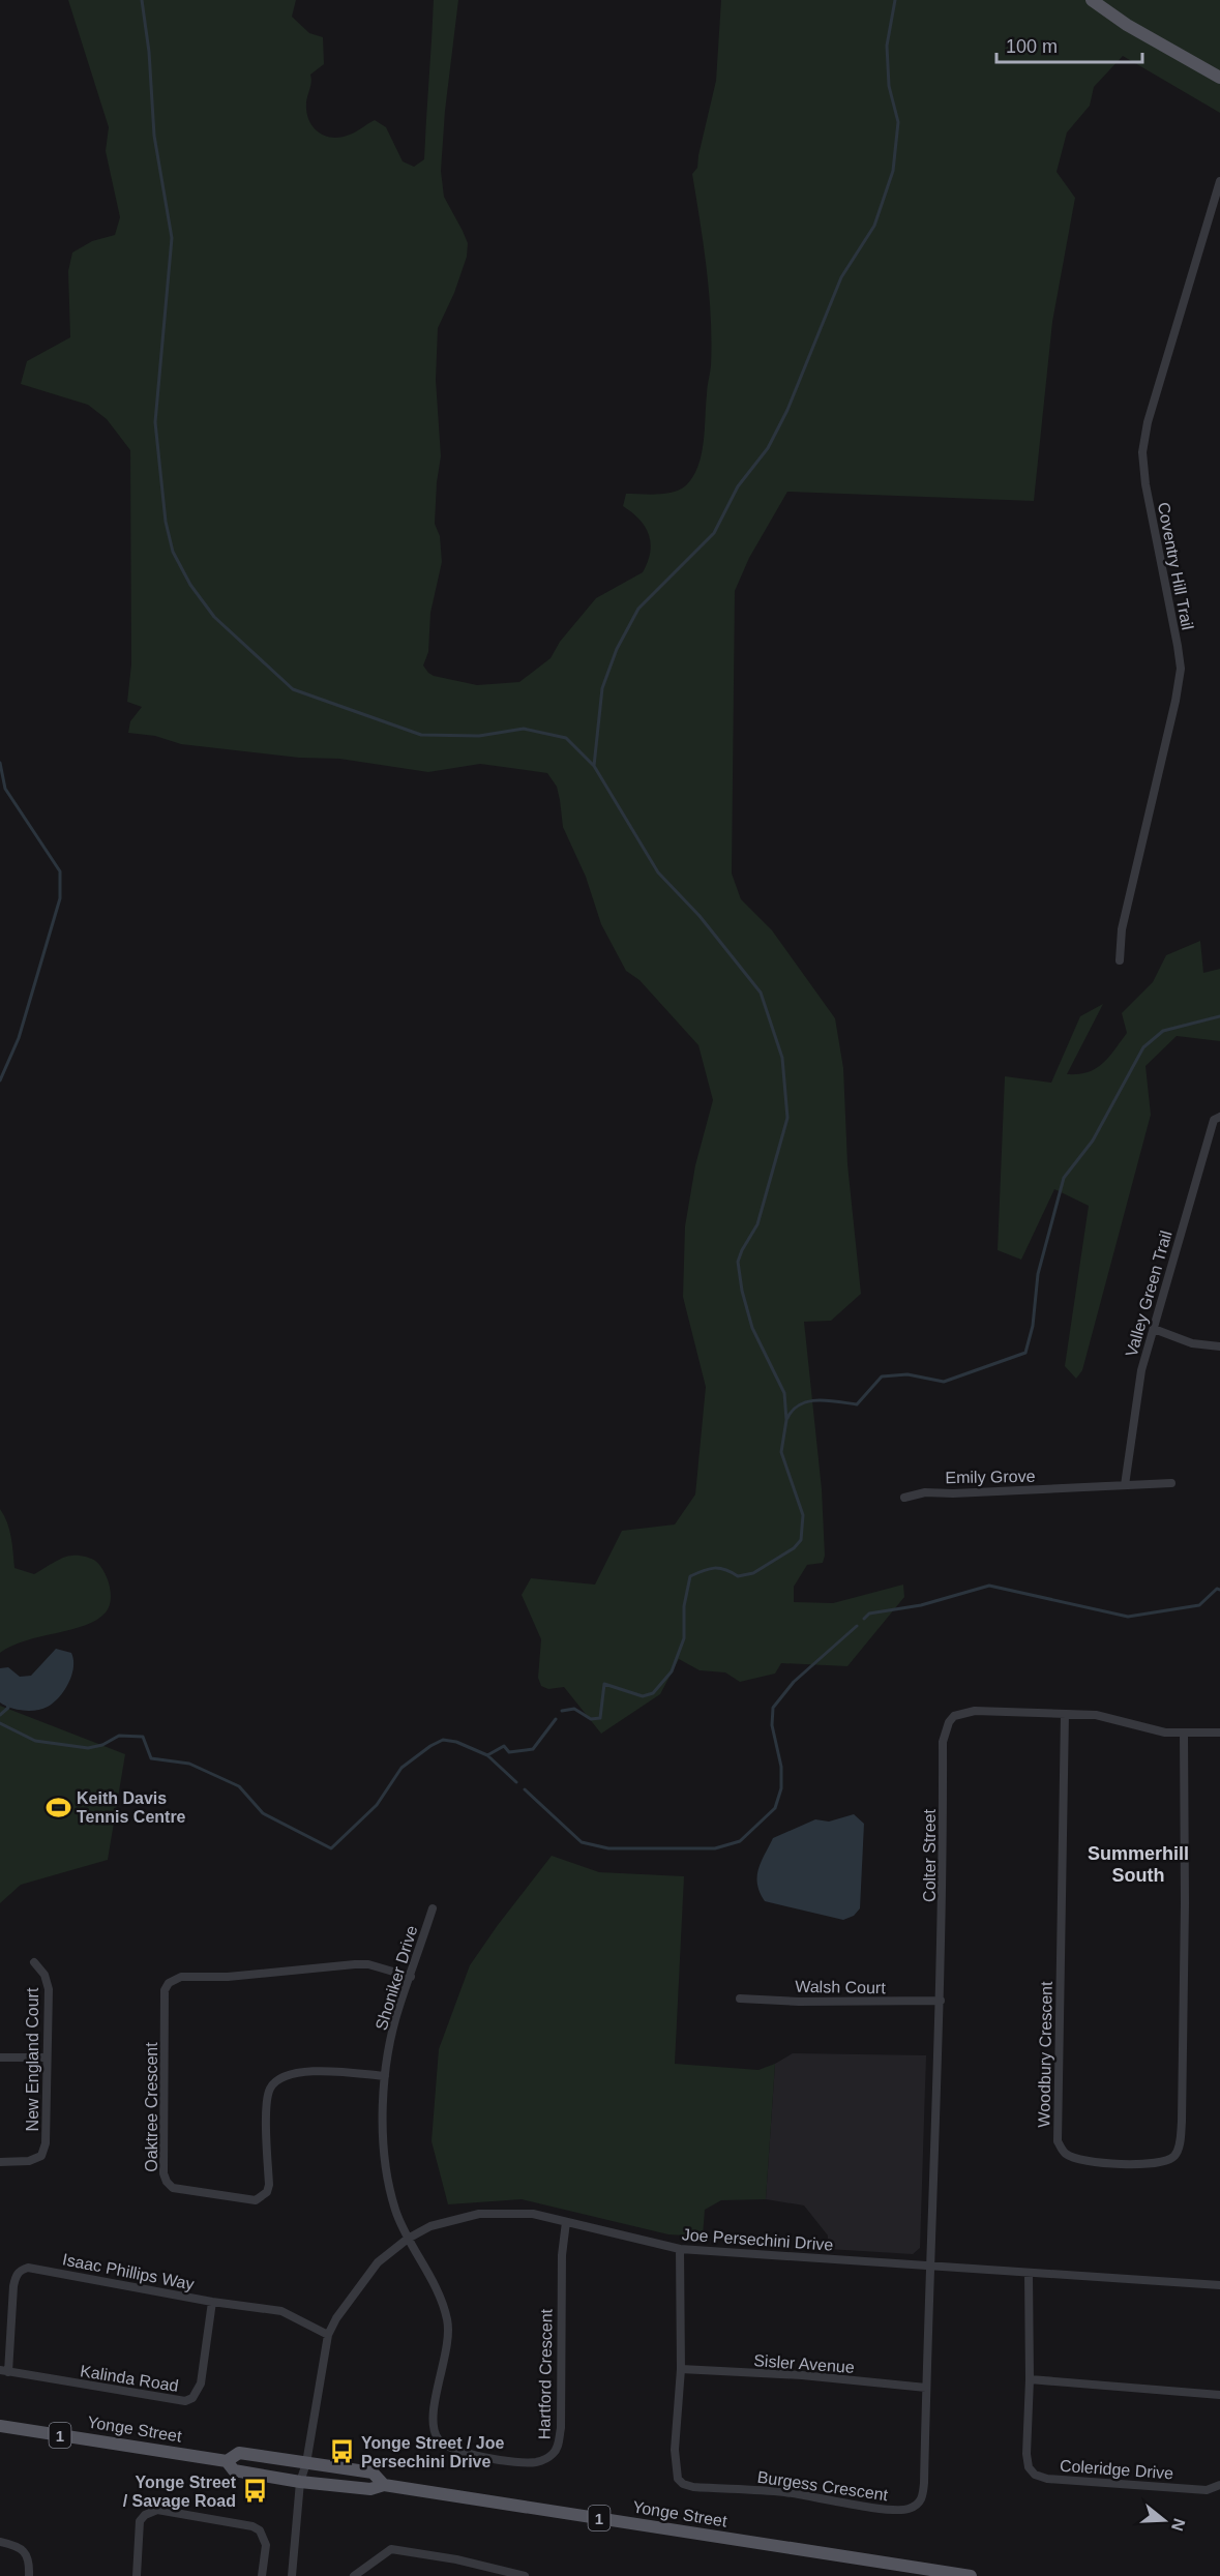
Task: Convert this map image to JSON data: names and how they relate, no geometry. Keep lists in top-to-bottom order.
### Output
{
  "streets": {
    "main road": ["Yonge Street", "1"],
    "street": [
      "Coventry Hill Trail",
      "Valley Green Trail",
      "Emily Grove",
      "Colter Street",
      "Shoniker Drive",
      "Walsh Court",
      "Woodbury Crescent",
      "New England Court",
      "Oaktree Crescent",
      "Joe Persechini Drive",
      "Isaac Phillips Way",
      "Sisler Avenue",
      "Hartford Crescent",
      "Kalinda Road",
      "Coleridge Drive",
      "Burgess Crescent"
    ]
  },
  "crossings": [
    ["Valley Green Trail", "Emily Grove"],
    ["Colter Street", "Walsh Court"],
    ["Colter Street", "Woodbury Crescent"],
    ["Colter Street", "Joe Persechini Drive"],
    ["Colter Street", "Burgess Crescent"],
    ["Shoniker Drive", "Oaktree Crescent"],
    ["Shoniker Drive", "Joe Persechini Drive"],
    ["Shoniker Drive", "Hartford Crescent"],
    ["Joe Persechini Drive", "Isaac Phillips Way"],
    ["Joe Persechini Drive", "Hartford Crescent"],
    ["Joe Persechini Drive", "Yonge Street"],
    ["Joe Persechini Drive", "Coleridge Drive"],
    ["Joe Persechini Drive", "Burgess Crescent"],
    ["Isaac Phillips Way", "Kalinda Road"],
    ["Sisler Avenue", "Burgess Crescent"]
  ],
  "districts": ["Summerhill South"],
  "places": {
    "sports": ["Keith Davis Tennis Centre"],
    "bus stop": ["Yonge Street / Joe Persechini Drive", "Yonge Street / Savage Road"]
  },
  "scale_bar": "100 m",
  "north": "right"
}
